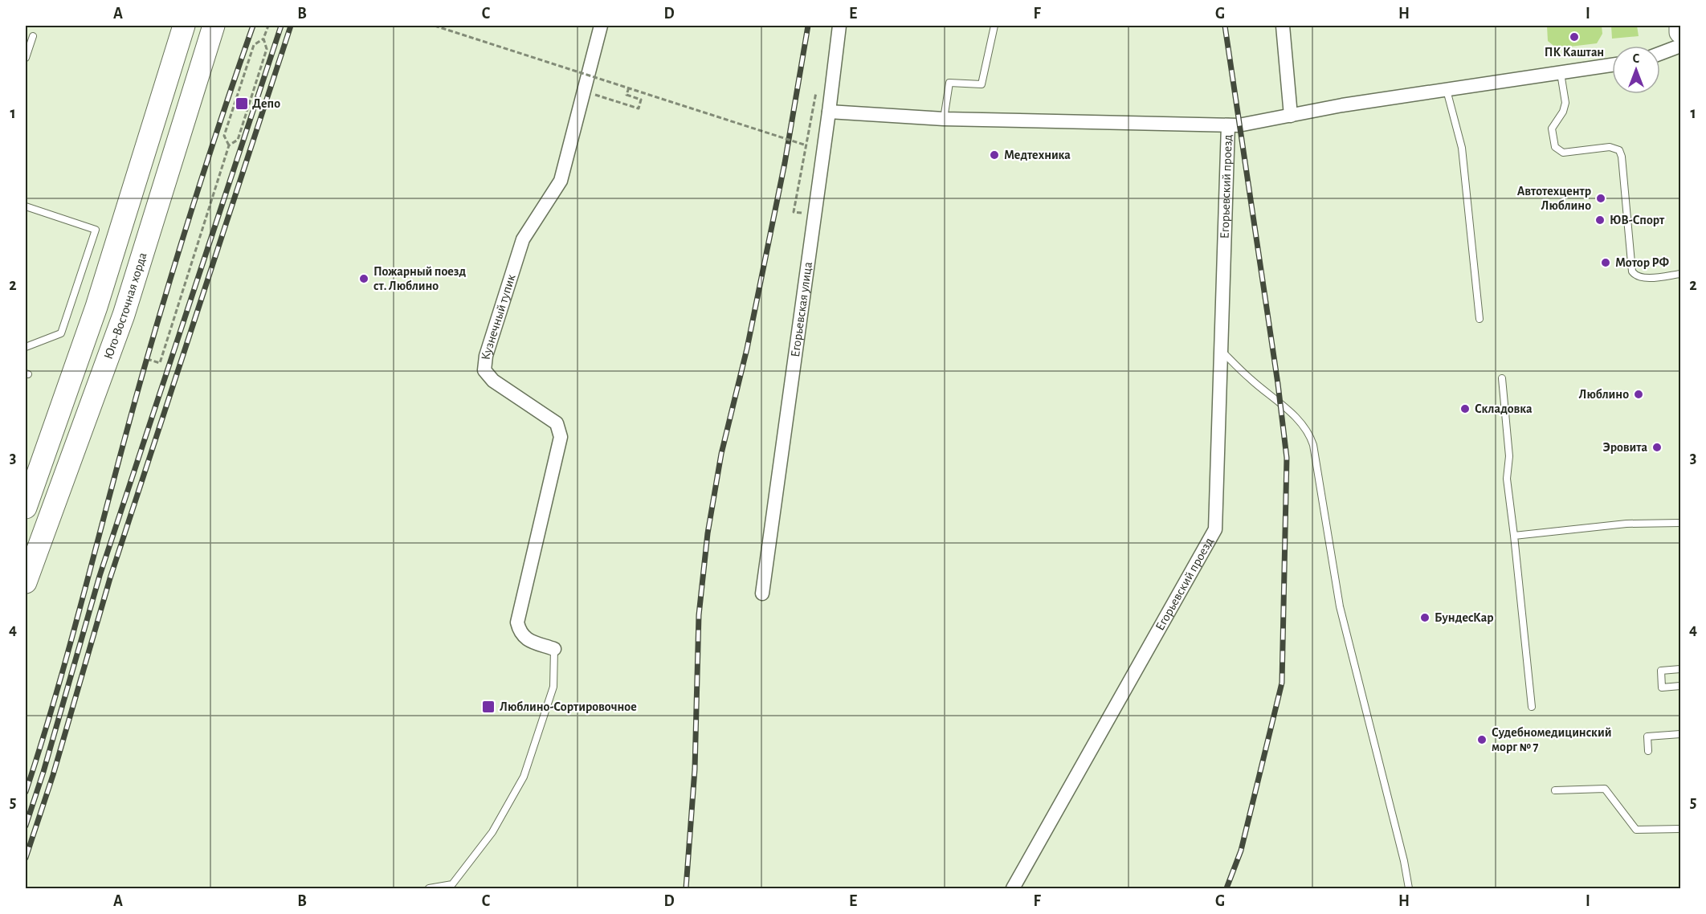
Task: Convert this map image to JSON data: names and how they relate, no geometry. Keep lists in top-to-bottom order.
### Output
{
  "streets": {
    "main road": ["Юго-Восточная хорда"],
    "street": ["Егорьевский проезд", "Егорьевская улица", "Кузнечный тупик"]
  },
  "crossings": [
    ["Егорьевский проезд", "Егорьевская улица"]
  ],
  "places": {
    "other": [
      "ПК Каштан",
      "Медтехника",
      "Автотехцентр Люблино",
      "ЮВ-Спорт",
      "Мотор РФ",
      "Пожарный поезд ст. Люблино",
      "Люблино",
      "Складовка",
      "Эровита",
      "БундесКар",
      "Судебномедицинский морг № 7"
    ],
    "transit": ["Депо", "Люблино-Сортировочное"]
  },
  "north": "top",
  "grid": {
    "columns": [
      "A",
      "B",
      "C",
      "D",
      "E",
      "F",
      "G",
      "H",
      "I"
    ],
    "rows": [
      "1",
      "2",
      "3",
      "4",
      "5"
    ]
  }
}
